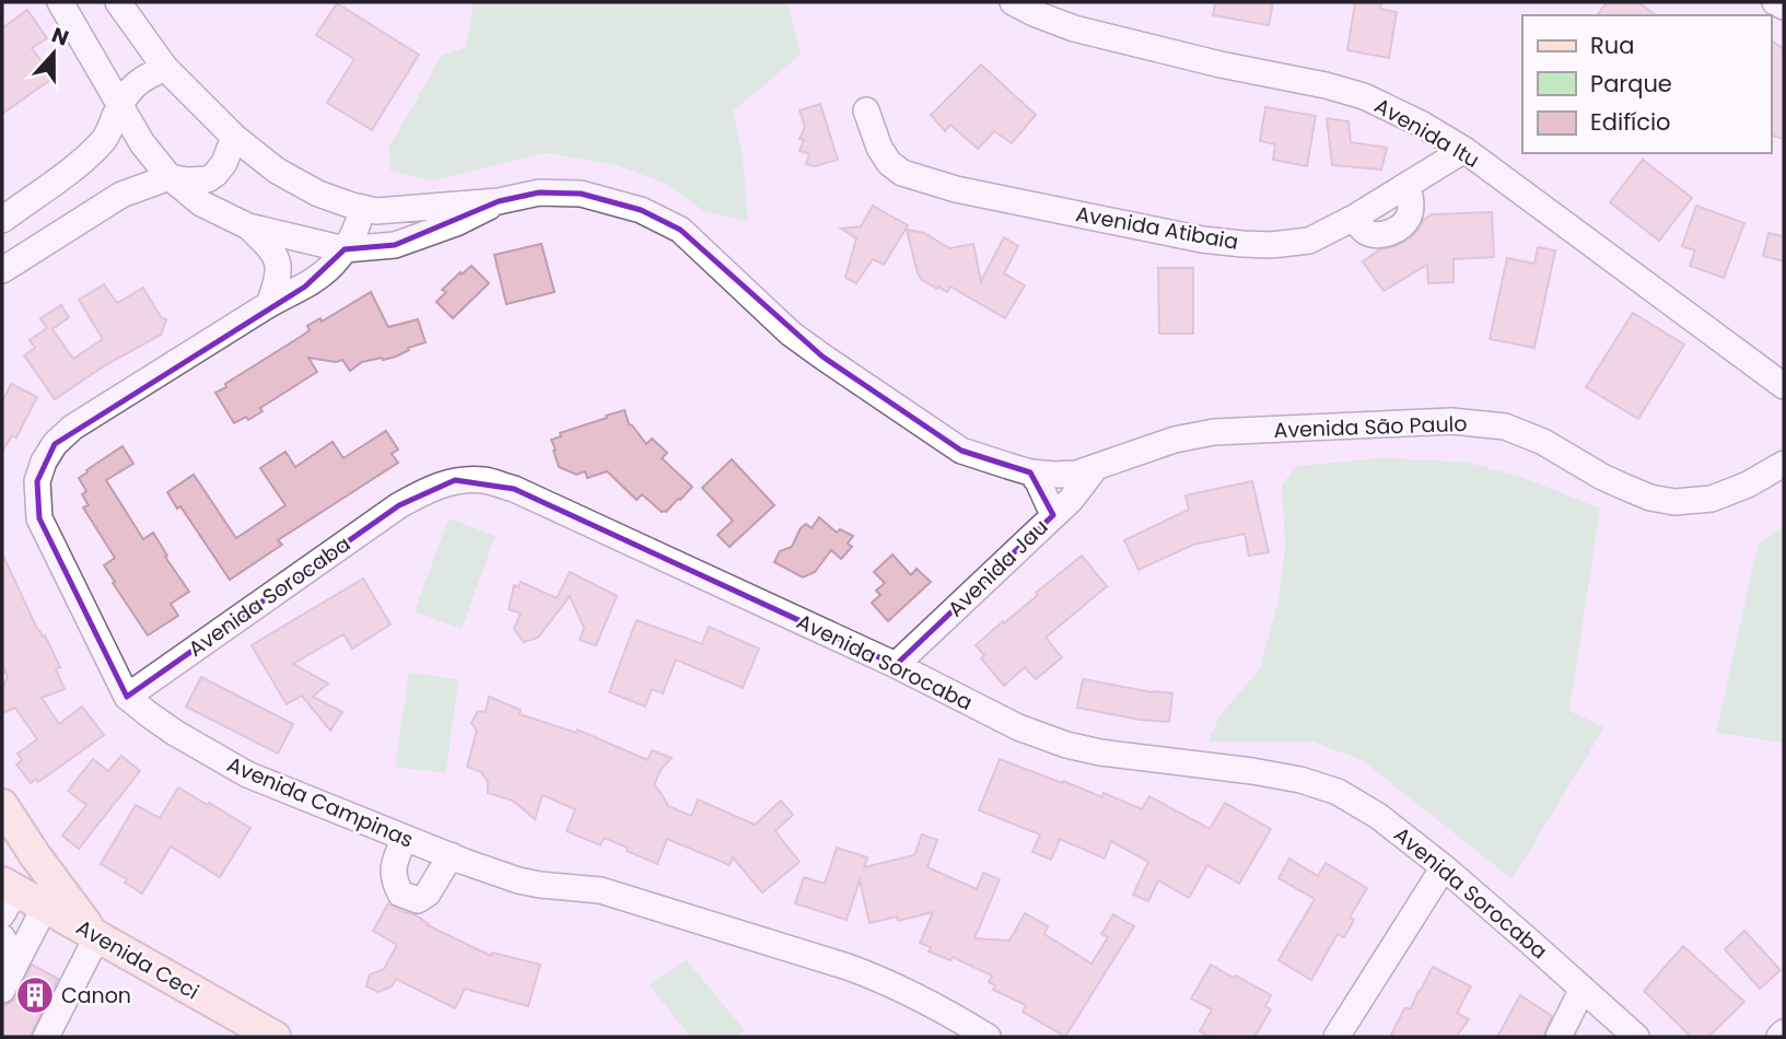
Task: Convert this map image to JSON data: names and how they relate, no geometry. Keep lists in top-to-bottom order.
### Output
{
  "streets": {
    "main road": ["Avenida Ceci"],
    "street": [
      "Avenida Itu",
      "Avenida Atibaia",
      "Avenida São Paulo",
      "Avenida Jau",
      "Avenida Sorocaba",
      "Avenida Campinas"
    ]
  },
  "crossings": [
    ["Avenida Itu", "Avenida Atibaia"],
    ["Avenida São Paulo", "Avenida Jau"],
    ["Avenida São Paulo", "Avenida Campinas"],
    ["Avenida Jau", "Avenida Sorocaba"],
    ["Avenida Sorocaba", "Avenida Campinas"]
  ],
  "places": {
    "building": ["Canon"]
  },
  "legend": ["Rua", "Parque", "Edifício"],
  "north": "top"
}
